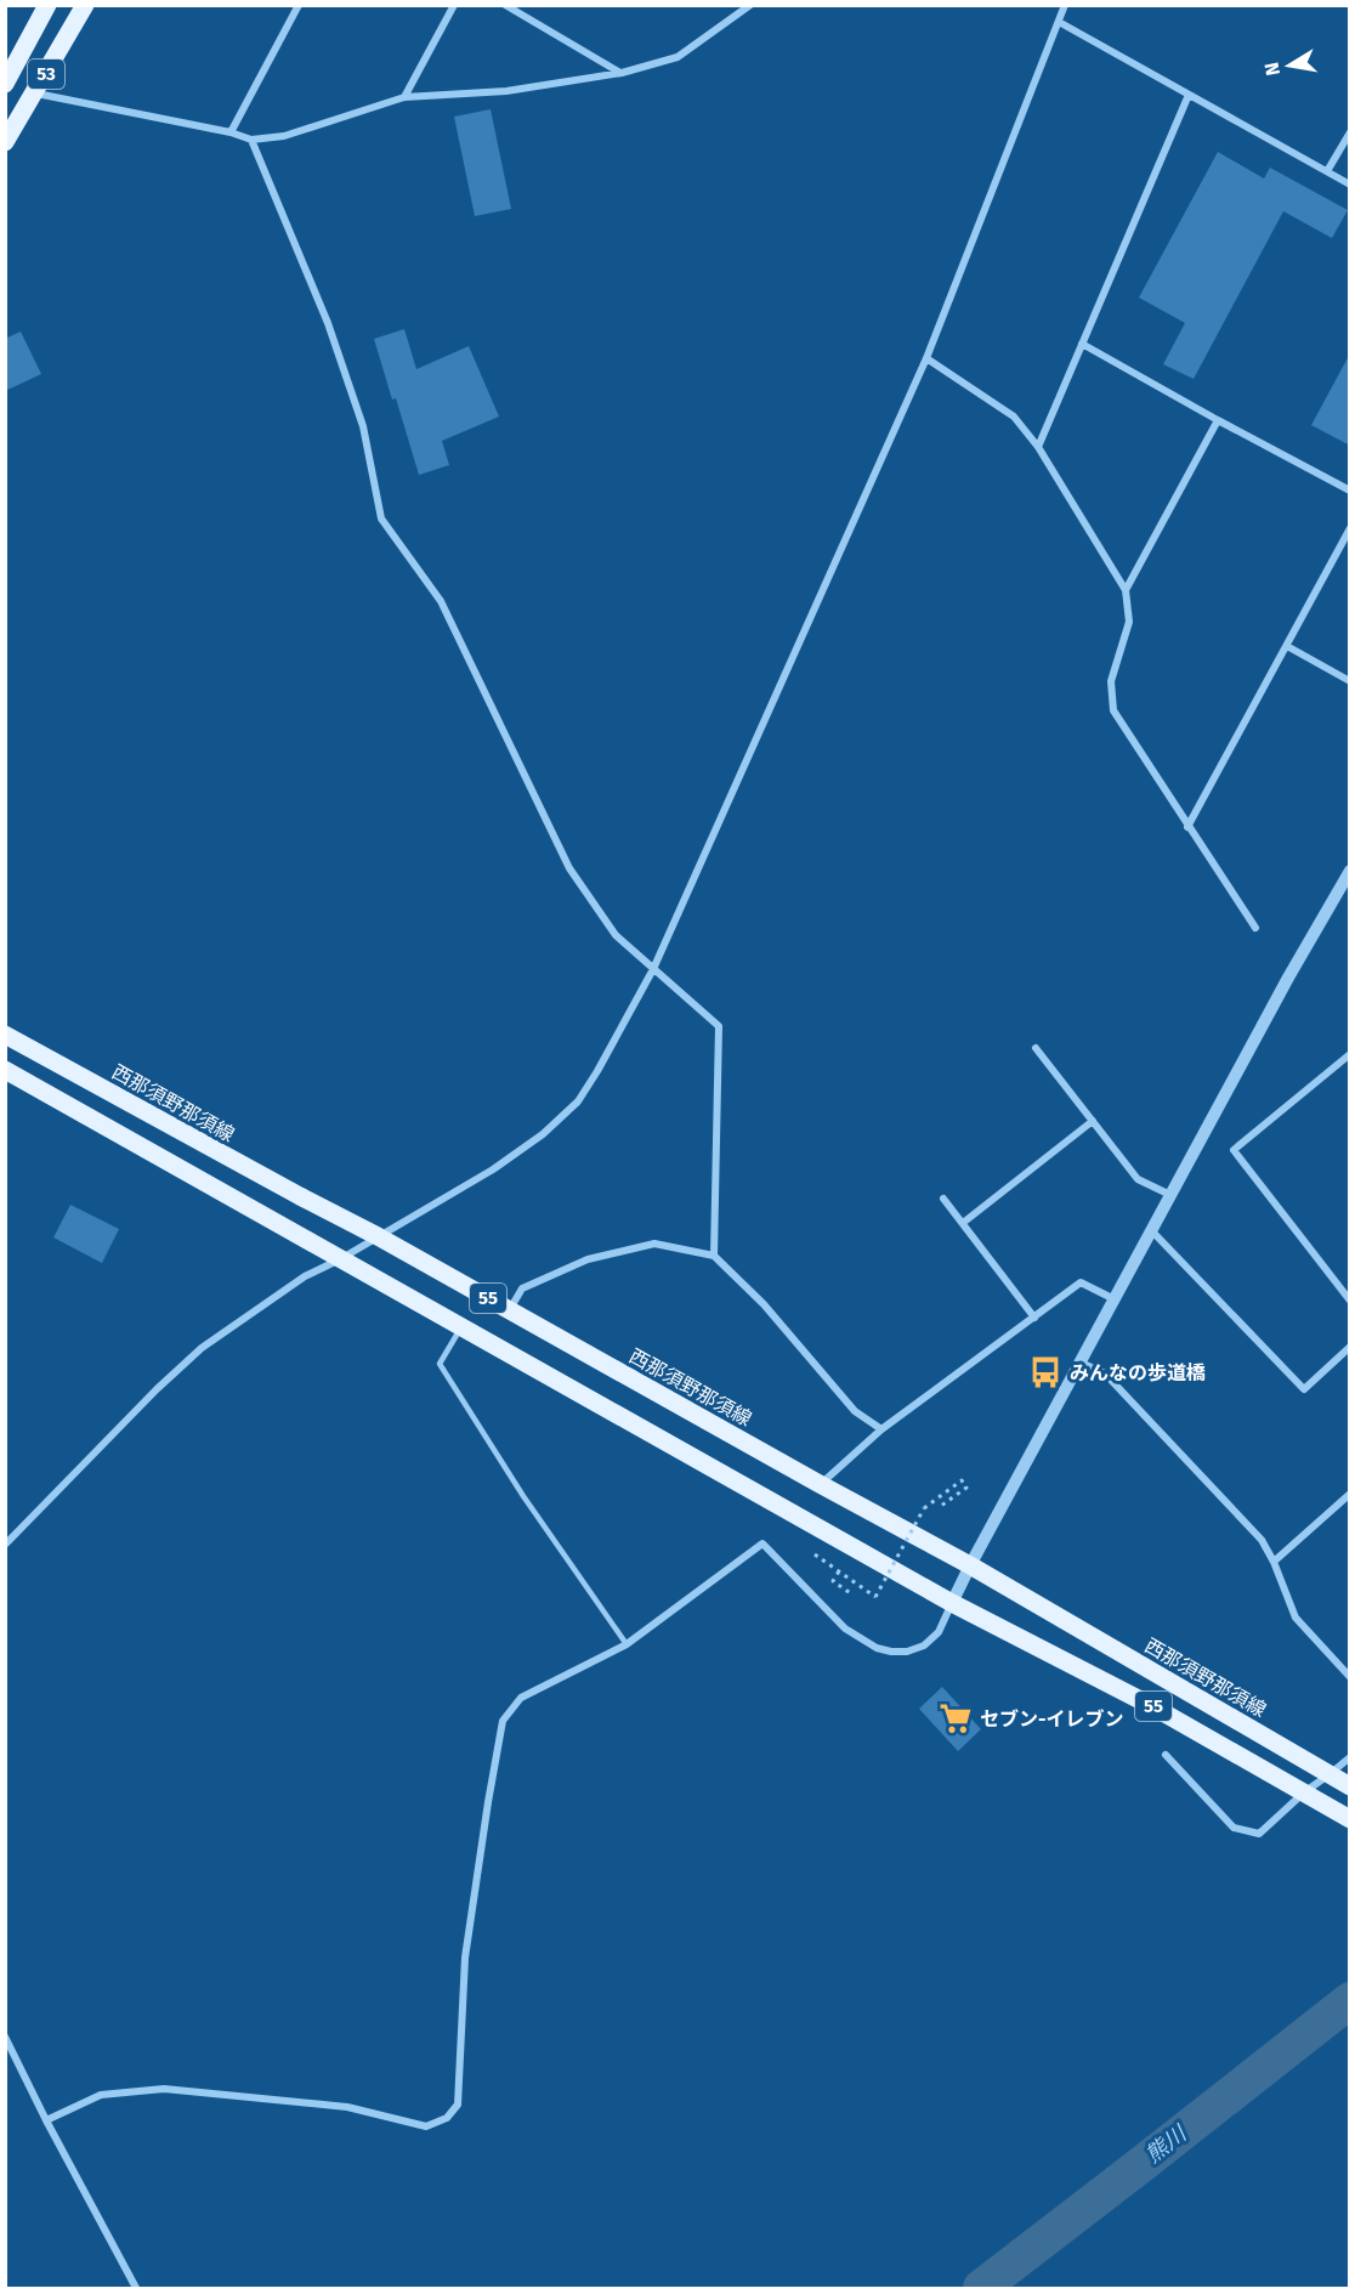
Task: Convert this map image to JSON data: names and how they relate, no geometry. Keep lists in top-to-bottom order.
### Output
{
  "streets": {
    "main road": ["53", "西那須野那須線", "55"]
  },
  "water": ["熊川"],
  "places": {
    "bus stop": ["みんなの歩道橋"],
    "supermarket": ["セブン-イレブン"]
  },
  "north": "left"
}
